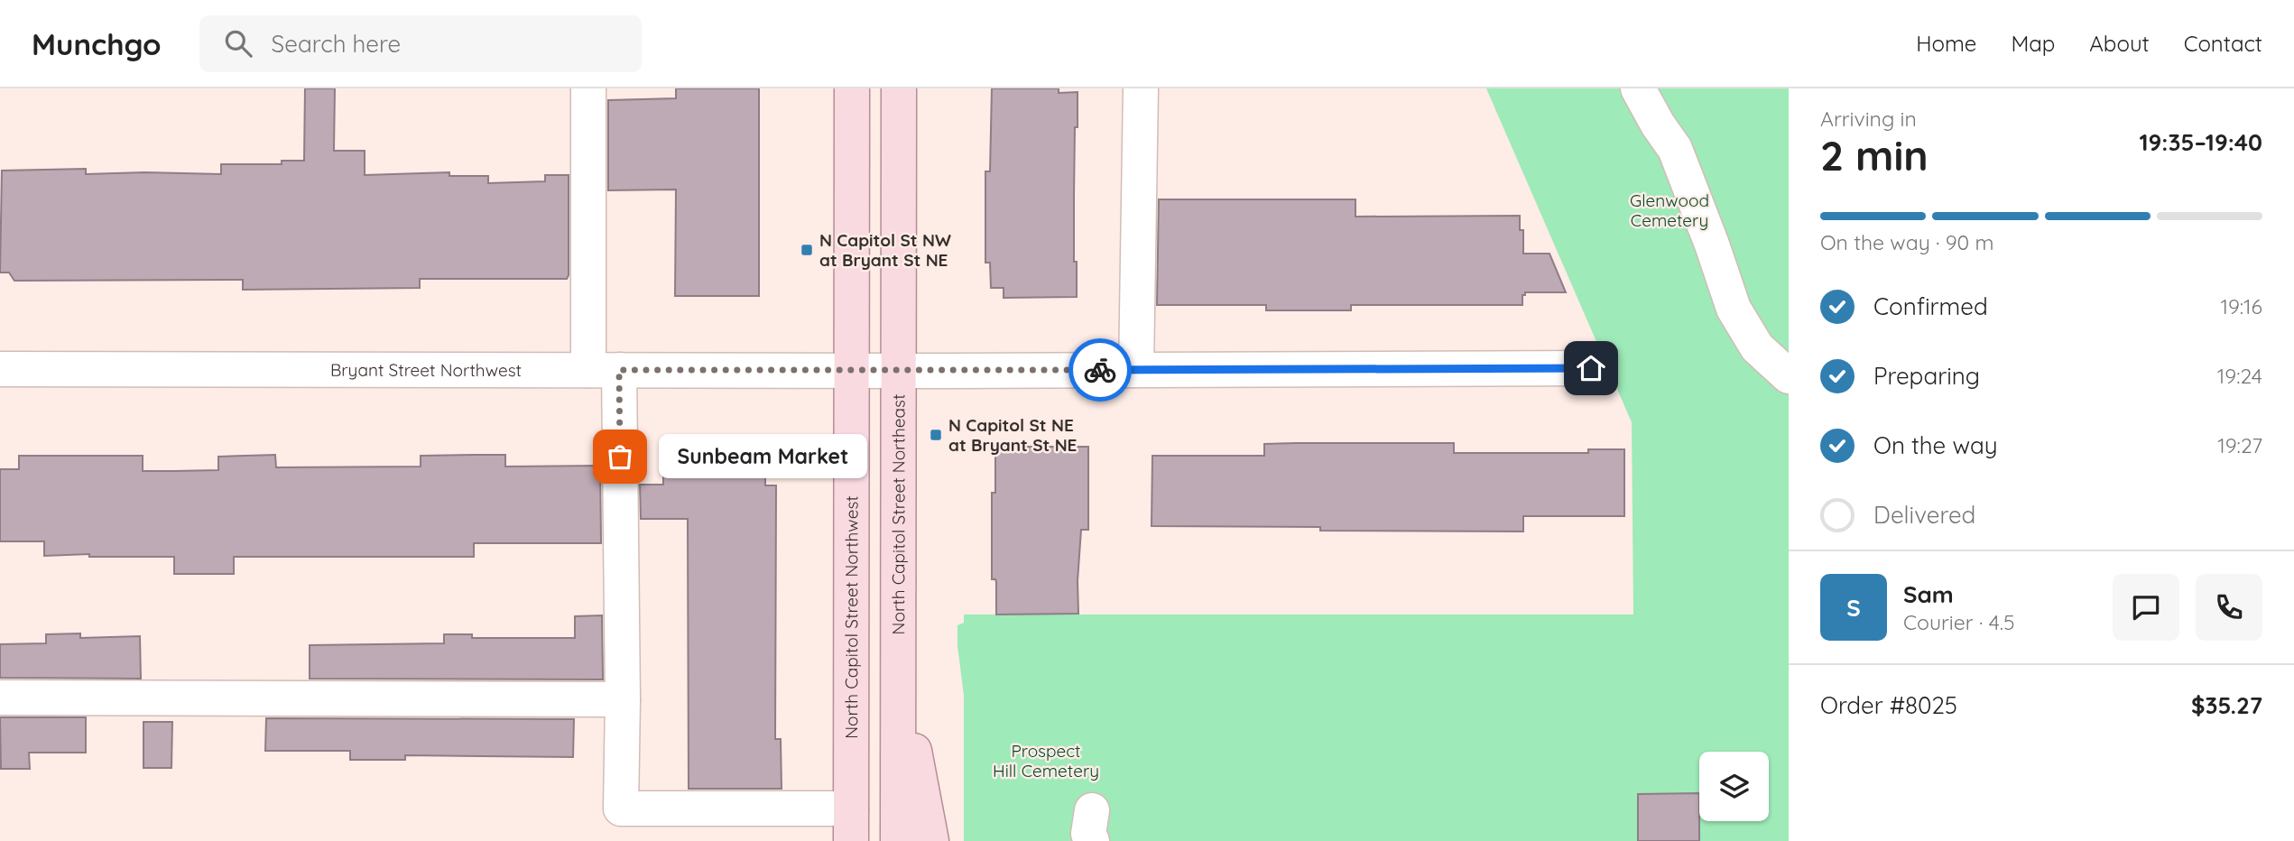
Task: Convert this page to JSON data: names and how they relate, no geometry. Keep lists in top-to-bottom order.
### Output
{
  "streets": {
    "main road": ["North Capitol Street Northeast", "North Capitol Street Northwest"],
    "street": ["Bryant Street Northwest"]
  },
  "crossings": [
    ["Bryant Street Northwest", "North Capitol Street Northeast"],
    ["Bryant Street Northwest", "North Capitol Street Northwest"]
  ],
  "parks": ["Glenwood Cemetery", "Prospect Hill Cemetery"],
  "places": {
    "transit": ["N Capitol St NW at Bryant St NE", "N Capitol St NE at Bryant St NE"],
    "other": ["Sunbeam Market"]
  },
  "page": {
    "header": "Munchgo",
    "search": "Search here",
    "nav": [
      "Home",
      "Map",
      "About",
      "Contact"
    ],
    "heading": ["2 min", "Arriving in", "19:35–19:40"],
    "panel": [
      "Sam",
      "Courier · 4.5",
      "Order #8025",
      "$35.27"
    ],
    "bar": "On the way · 90 m",
    "list": [
      ["Confirmed", "19:16"],
      ["Preparing", "19:24"],
      ["On the way", "19:27"],
      "Delivered"
    ],
    "bubble": "Sunbeam Market",
    "round": "S"
  }
}
